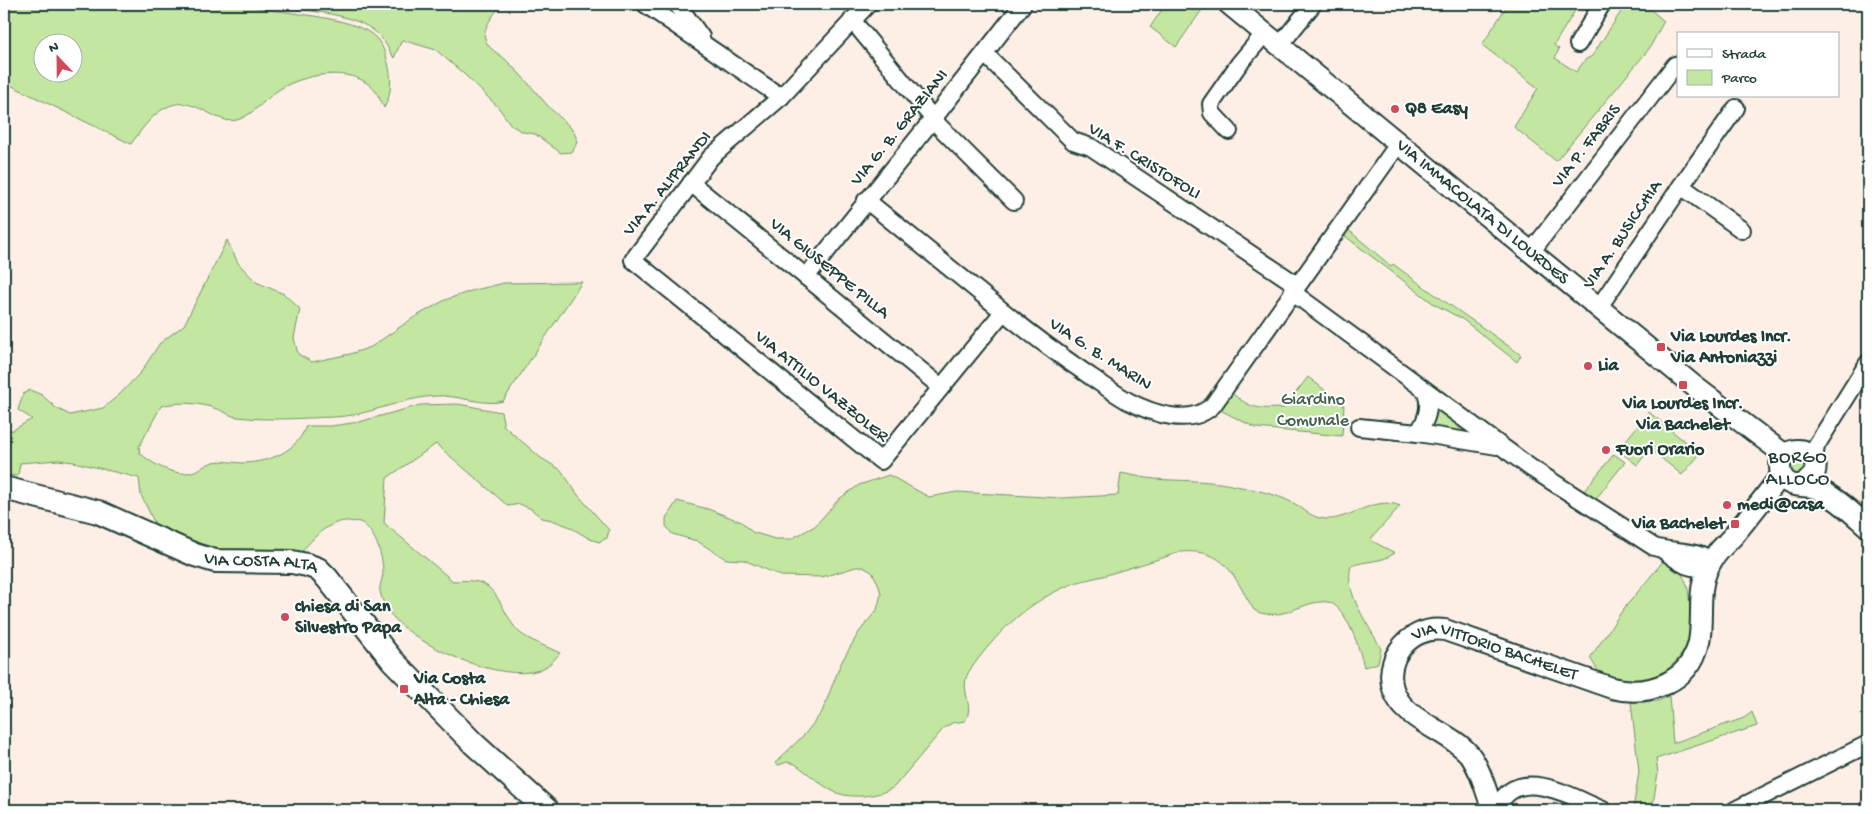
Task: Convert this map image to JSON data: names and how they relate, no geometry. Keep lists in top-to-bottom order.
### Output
{
  "streets": {
    "main road": ["VIA COSTA ALTA"],
    "street": [
      "VIA G. B. GRAZIANI",
      "VIA P. FABRIS",
      "VIA F. CRISTOFOLI",
      "VIA A. ALIPRANDI",
      "VIA IMMACOLATA DI LOURDES",
      "VIA A. BUSICCHIA",
      "VIA GIUSEPPE PILLA",
      "VIA G. B. MARIN",
      "VIA ATTILIO VAZZOLER",
      "VIA VITTORIO BACHELET"
    ]
  },
  "crossings": [
    ["VIA G. B. GRAZIANI", "VIA F. CRISTOFOLI"],
    ["VIA G. B. GRAZIANI", "VIA GIUSEPPE PILLA"],
    ["VIA G. B. GRAZIANI", "VIA G. B. MARIN"],
    ["VIA P. FABRIS", "VIA IMMACOLATA DI LOURDES"],
    ["VIA F. CRISTOFOLI", "VIA G. B. MARIN"],
    ["VIA A. ALIPRANDI", "VIA GIUSEPPE PILLA"],
    ["VIA A. ALIPRANDI", "VIA ATTILIO VAZZOLER"],
    ["VIA IMMACOLATA DI LOURDES", "VIA A. BUSICCHIA"],
    ["VIA IMMACOLATA DI LOURDES", "VIA G. B. MARIN"],
    ["VIA IMMACOLATA DI LOURDES", "VIA VITTORIO BACHELET"],
    ["VIA GIUSEPPE PILLA", "VIA ATTILIO VAZZOLER"],
    ["VIA G. B. MARIN", "VIA ATTILIO VAZZOLER"]
  ],
  "districts": ["BORGO ALLOCO"],
  "parks": ["Giardino Comunale"],
  "places": {
    "other": [
      "Q8 Easy",
      "Lia",
      "Fuori Orario",
      "medi@casa",
      "chiesa di San Silvestro Papa"
    ],
    "transit": [
      "Via Lourdes Incr. Via Antoniazzi",
      "Via Lourdes Incr. Via Bachelet",
      "Via Bachelet",
      "Via Costa Alta - Chiesa"
    ]
  },
  "legend": ["Strada", "Parco"],
  "north": "top"
}
